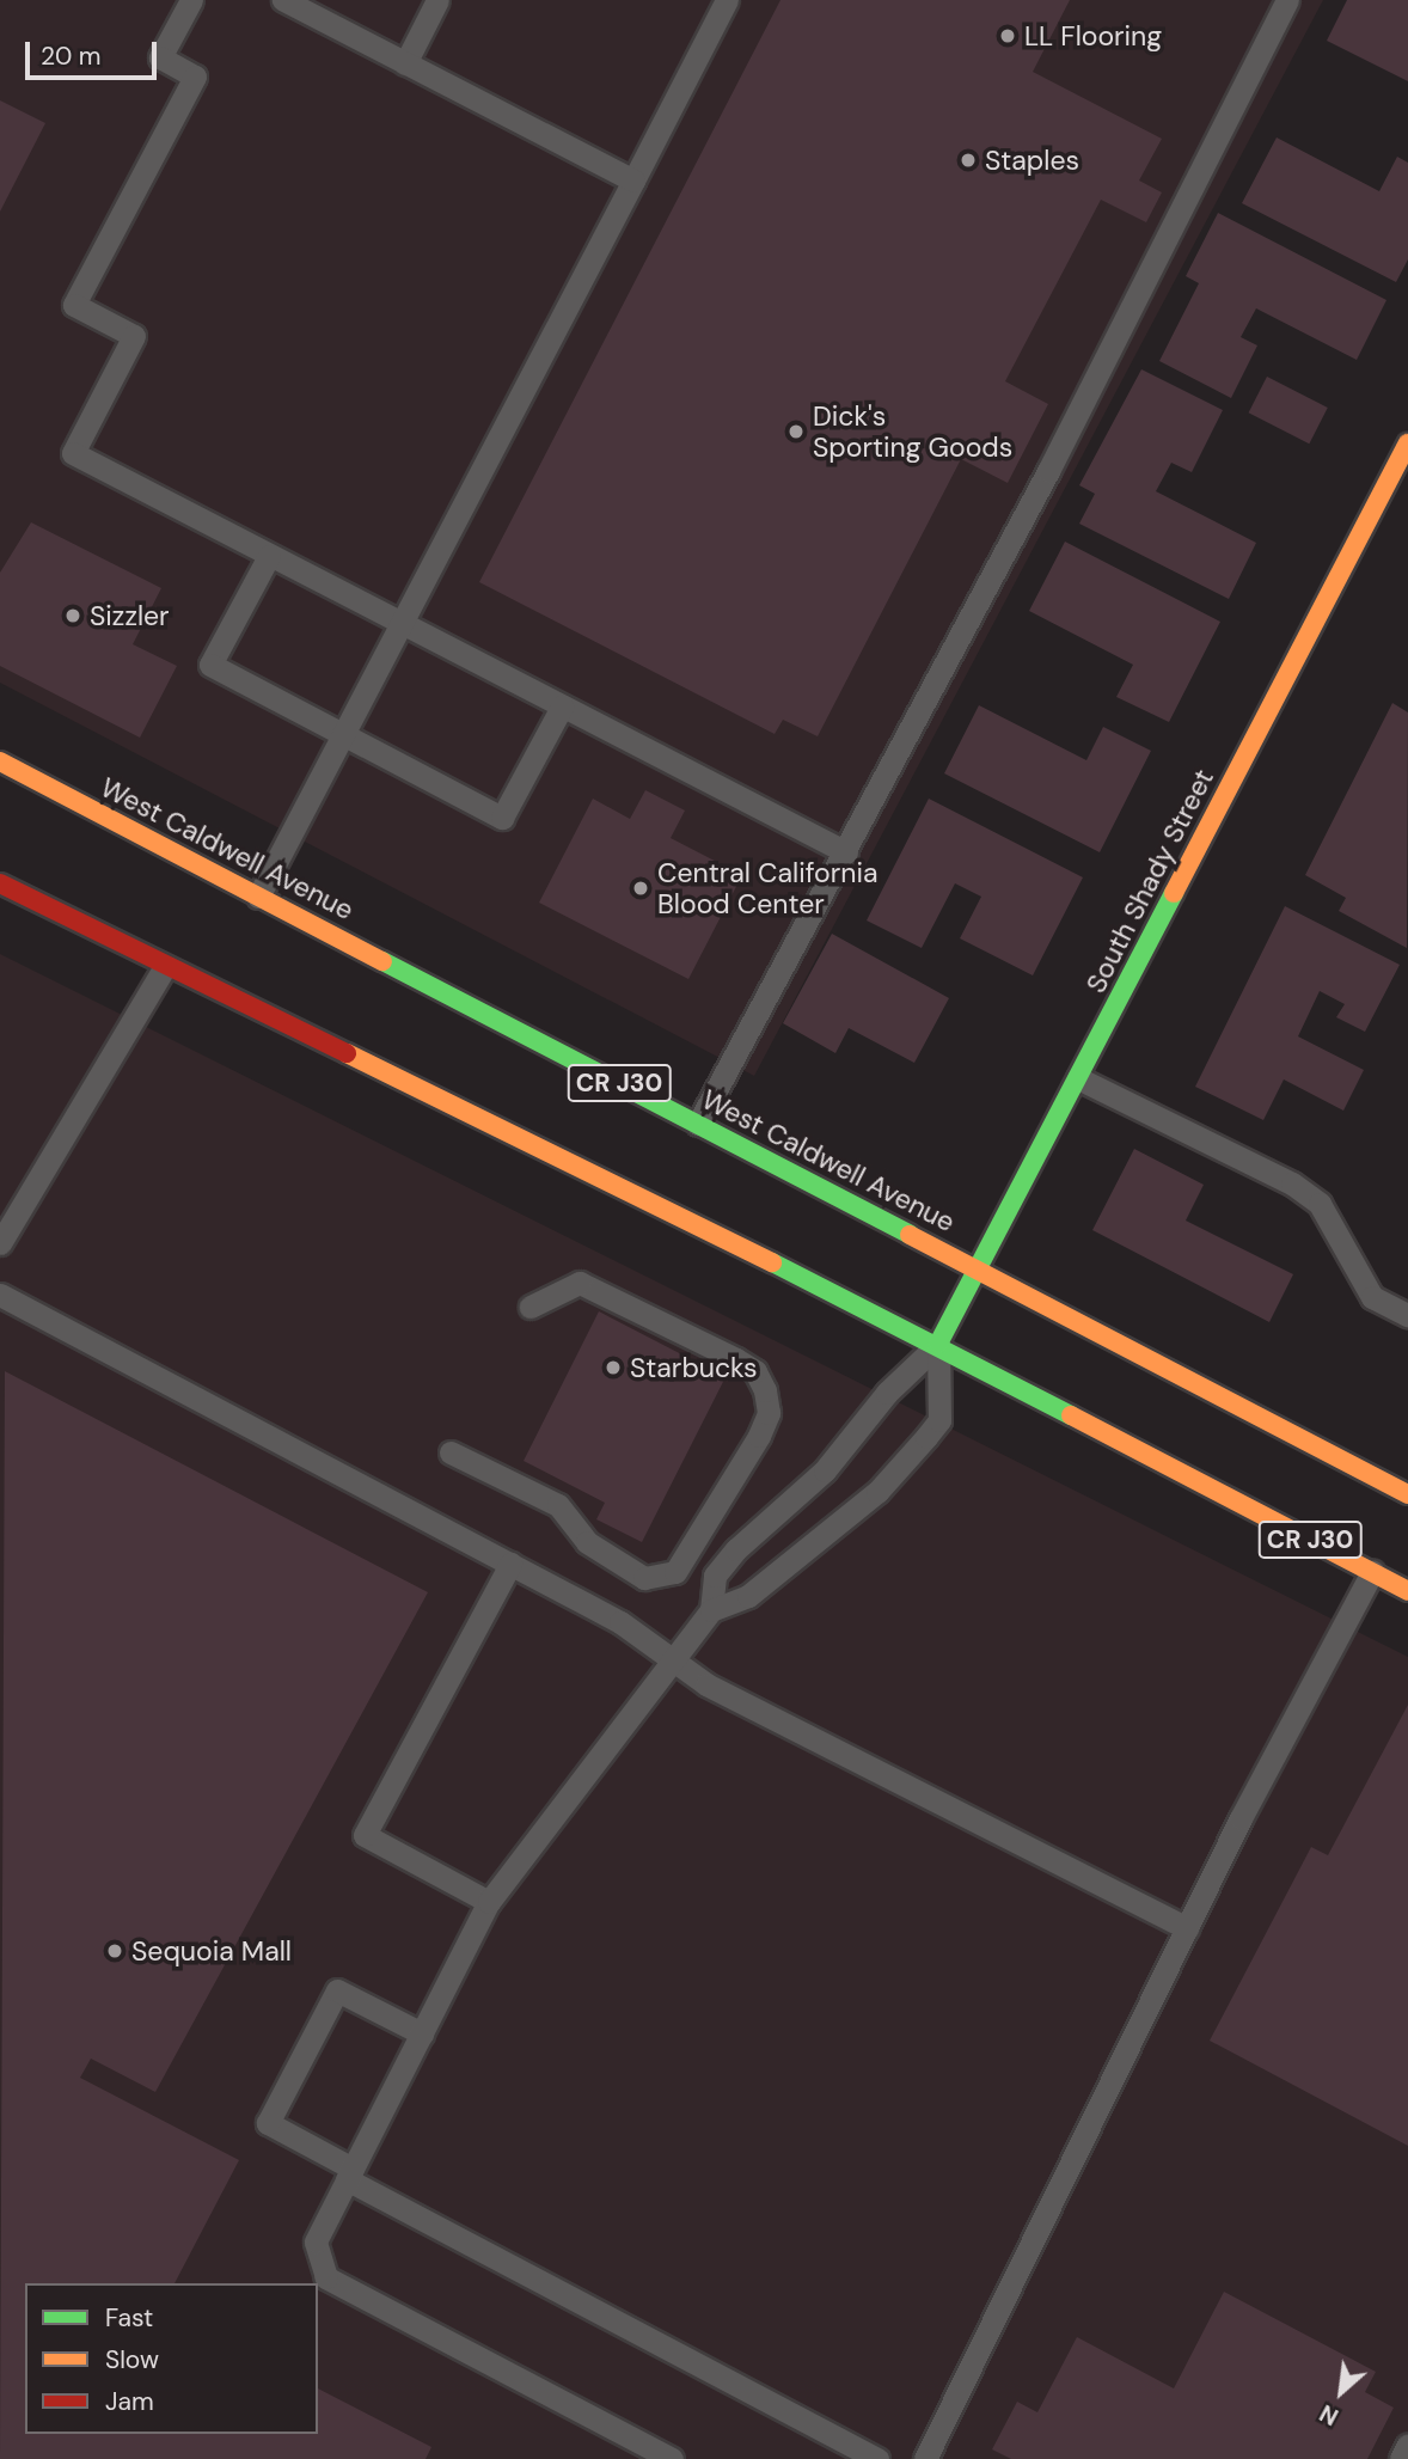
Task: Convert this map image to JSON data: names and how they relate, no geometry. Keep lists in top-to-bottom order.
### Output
{
  "streets": {
    "main road": ["West Caldwell Avenue", "South Shady Street", "CR J30"]
  },
  "crossings": [
    ["West Caldwell Avenue", "South Shady Street"],
    ["South Shady Street", "CR J30"]
  ],
  "places": [
    "LL Flooring",
    "Staples",
    "Dick's Sporting Goods",
    "Sizzler",
    "Central California Blood Center",
    "Starbucks",
    "Sequoia Mall"
  ],
  "legend": ["Fast", "Slow", "Jam"],
  "scale_bar": "20 m",
  "north": "bottom left"
}
